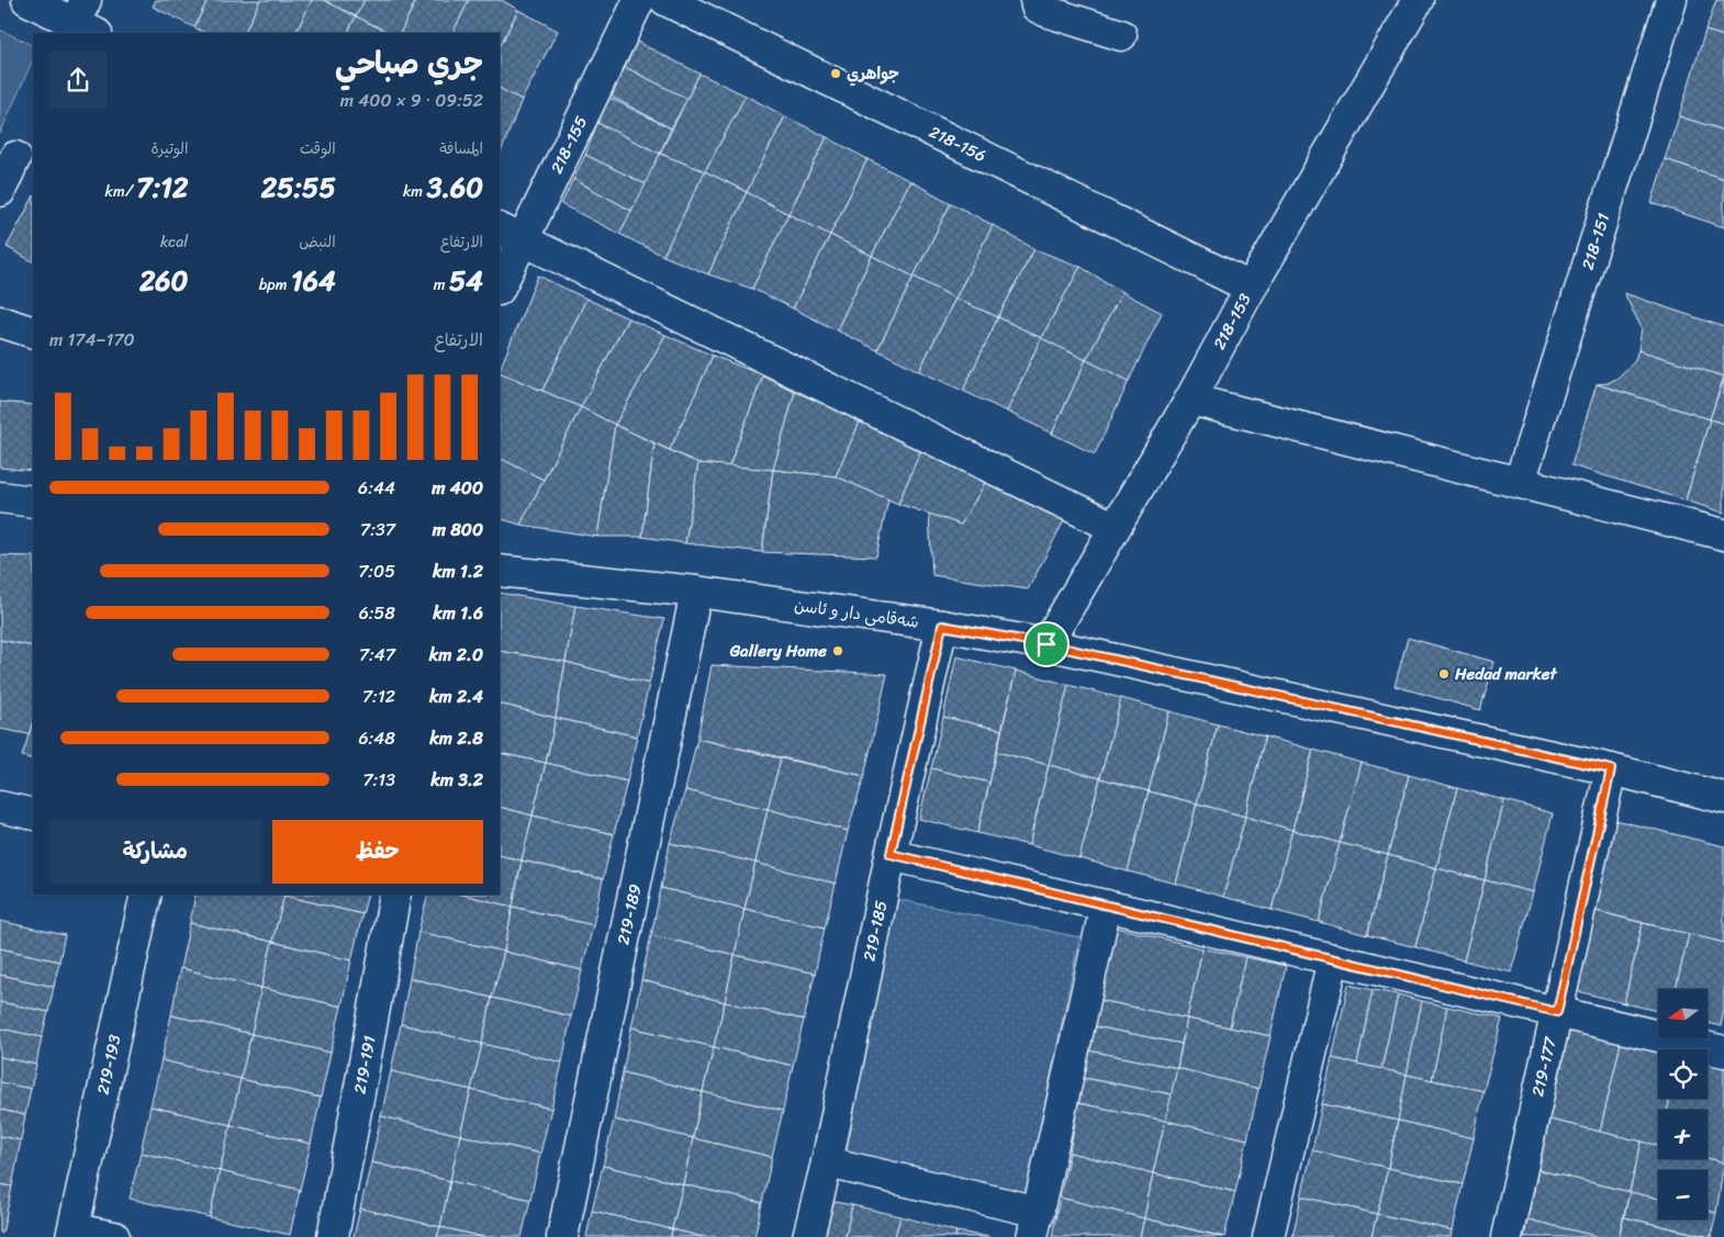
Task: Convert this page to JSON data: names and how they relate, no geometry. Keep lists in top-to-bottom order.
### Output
{
  "streets": {
    "street": [
      "218-156",
      "218-155",
      "218-151",
      "218-153",
      "شەقامی دار و ئاسن",
      "219-189",
      "219-185",
      "219-193",
      "219-191",
      "219-177"
    ]
  },
  "crossings": [
    ["218-156", "218-153"],
    ["218-153", "شەقامی دار و ئاسن"],
    ["شەقامی دار و ئاسن", "219-189"],
    ["شەقامی دار و ئاسن", "219-185"],
    ["شەقامی دار و ئاسن", "219-177"]
  ],
  "places": ["جواهري", "Gallery Home", "Hedad market"],
  "north": "left",
  "page": {
    "heading": ["جري صباحي", "09:52 · 9 × 400 m"],
    "stats": [
      ["المسافة", "3.60 km"],
      ["الوقت", "25:55"],
      ["الوتيرة", "7:12 /km"],
      ["الارتفاع", "54 m"],
      ["النبض", "164 bpm"],
      ["kcal", "260"]
    ],
    "chart": ["الارتفاع", "170–174 m"],
    "list": [
      {
        "name": "400 m",
        "note": "6:44"
      },
      {
        "name": "800 m",
        "note": "7:37"
      },
      {
        "name": "1.2 km",
        "note": "7:05"
      },
      {
        "name": "1.6 km",
        "note": "6:58"
      },
      {
        "name": "2.0 km",
        "note": "7:47"
      },
      {
        "name": "2.4 km",
        "note": "7:12"
      },
      {
        "name": "2.8 km",
        "note": "6:48"
      },
      {
        "name": "3.2 km",
        "note": "7:13"
      }
    ],
    "buttons": ["حفظ", "مشاركة"],
    "map_buttons": ["+", "−"]
  }
}
